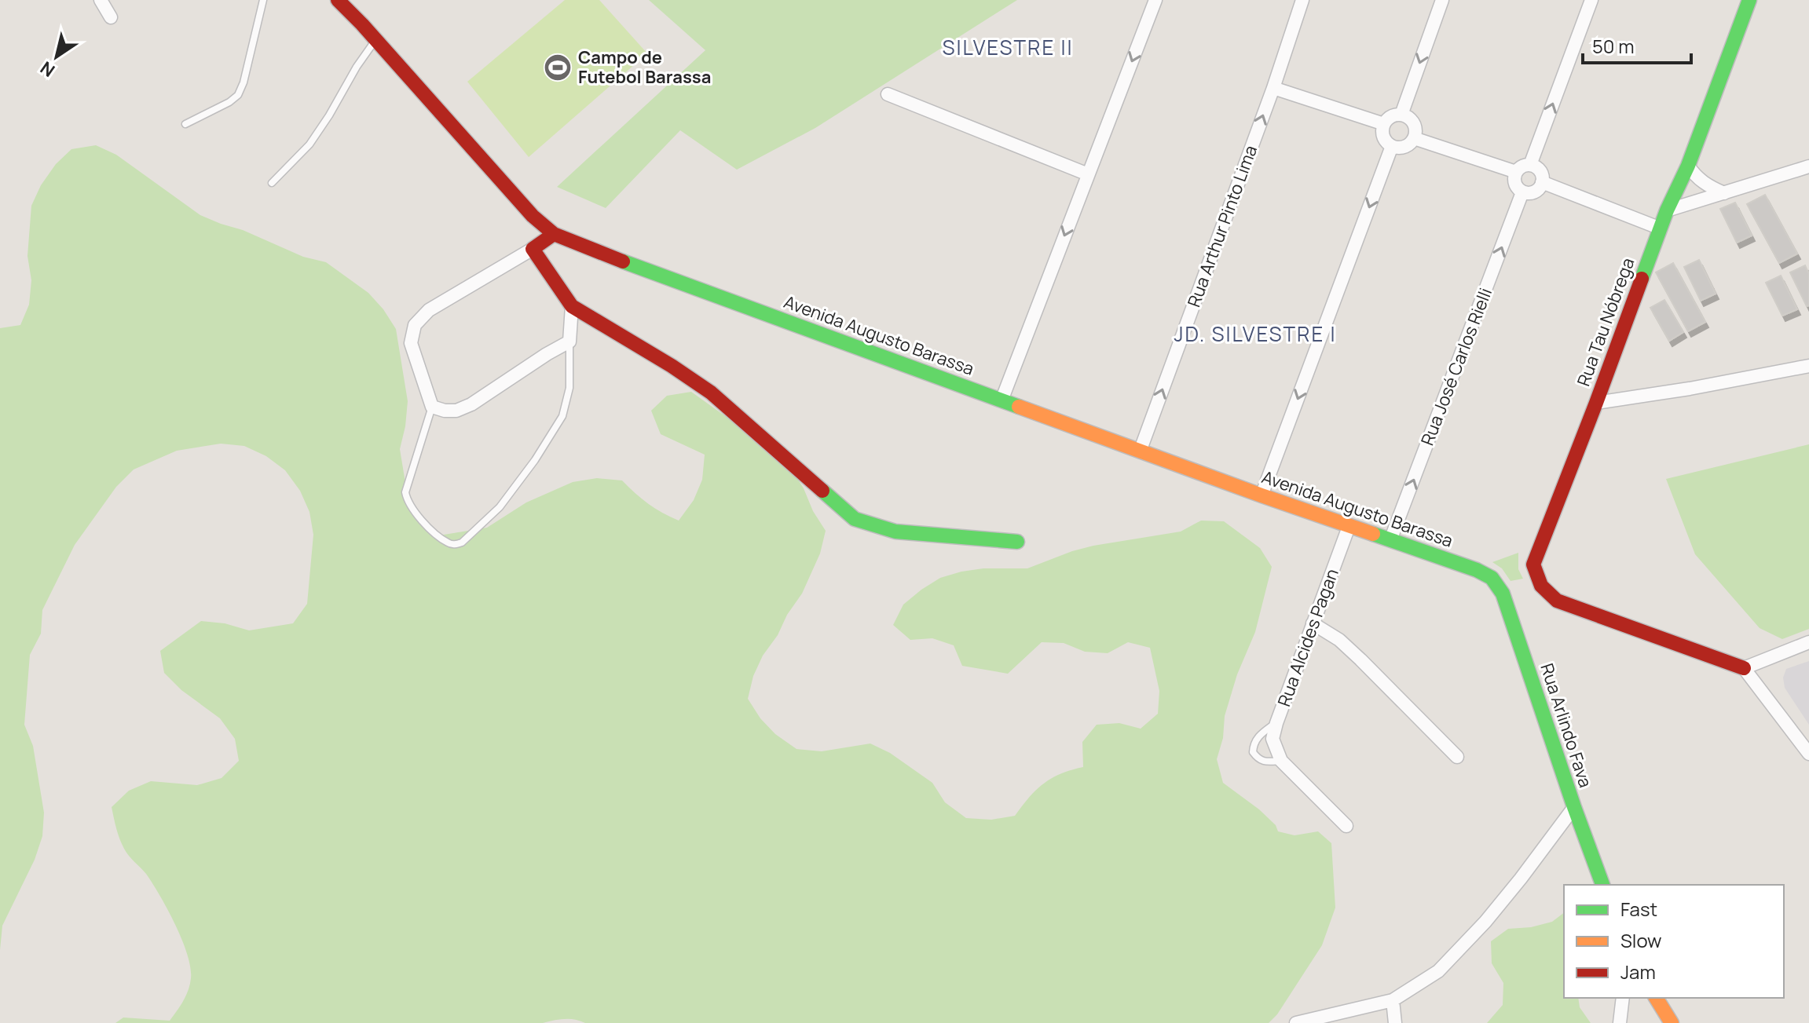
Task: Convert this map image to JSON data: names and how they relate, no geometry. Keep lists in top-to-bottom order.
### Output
{
  "streets": {
    "street": [
      "Rua Arthur Pinto Lima",
      "Rua Tau Nóbrega",
      "Avenida Augusto Barassa",
      "Rua José Carlos Rielli",
      "Rua Alcides Pagan",
      "Rua Arlindo Fava"
    ]
  },
  "crossings": [
    ["Rua Arthur Pinto Lima", "Avenida Augusto Barassa"],
    ["Avenida Augusto Barassa", "Rua José Carlos Rielli"],
    ["Avenida Augusto Barassa", "Rua Alcides Pagan"],
    ["Avenida Augusto Barassa", "Rua Arlindo Fava"]
  ],
  "one_way": ["Rua Arthur Pinto Lima", "Rua José Carlos Rielli"],
  "districts": ["SILVESTRE II", "JD. SILVESTRE I"],
  "places": {
    "sports": ["Campo de Futebol Barassa"]
  },
  "legend": ["Fast", "Slow", "Jam"],
  "scale_bar": "50 m",
  "north": "bottom left"
}
